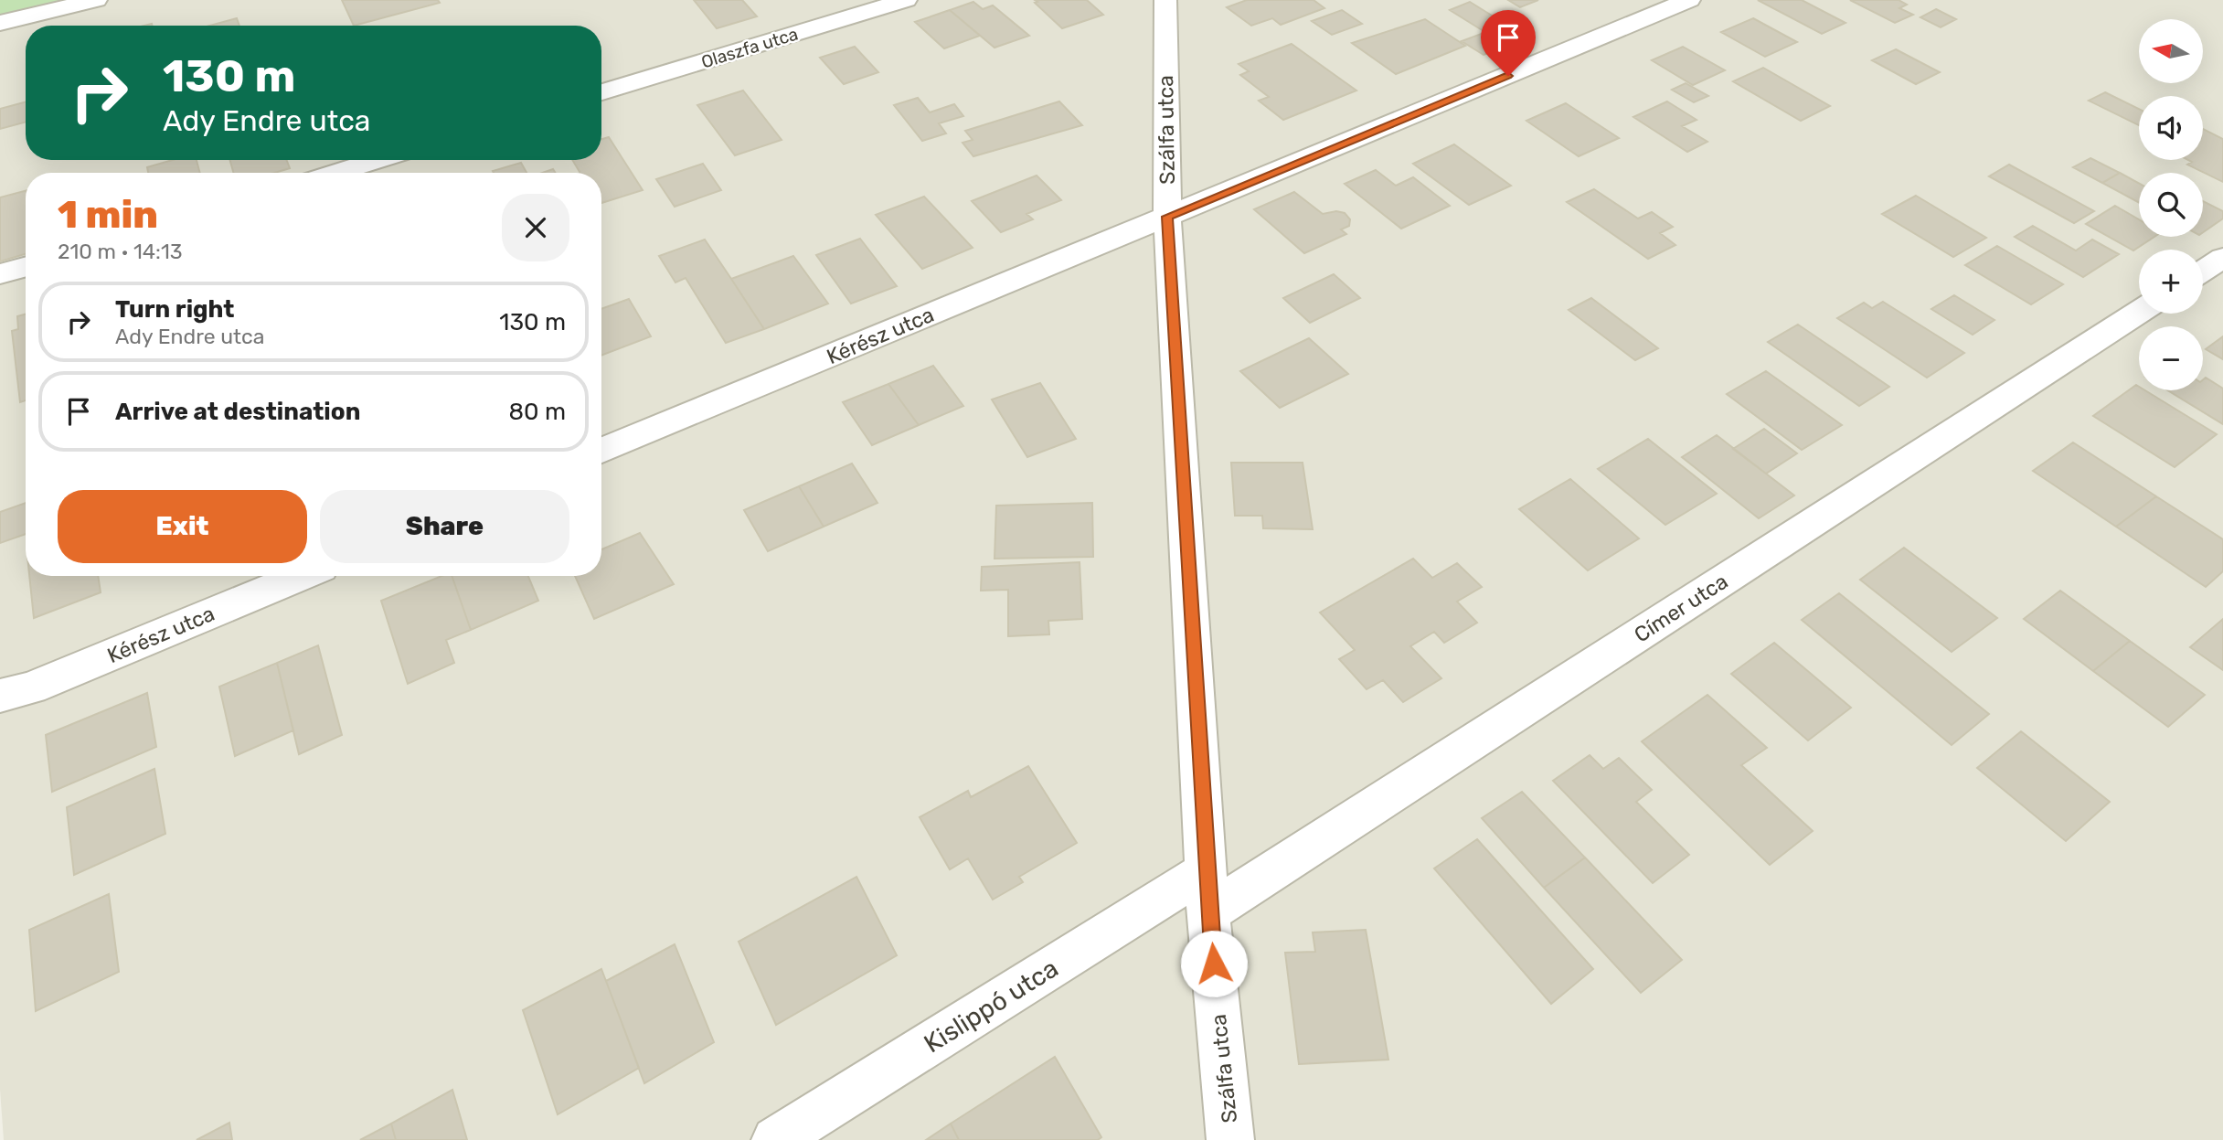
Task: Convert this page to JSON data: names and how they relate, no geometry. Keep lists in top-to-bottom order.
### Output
{
  "streets": {
    "street": [
      "Olaszfa utca",
      "Szálfa utca",
      "Kérész utca",
      "Címer utca",
      "Kislippó utca"
    ]
  },
  "crossings": [
    ["Szálfa utca", "Kérész utca"],
    ["Szálfa utca", "Címer utca"],
    ["Szálfa utca", "Kislippó utca"],
    ["Címer utca", "Kislippó utca"]
  ],
  "north": "left",
  "page": {
    "map_buttons": ["+", "−"],
    "turn": ["130 m", "Ady Endre utca"],
    "heading": ["1 min", "210 m · 14:13"],
    "list": [
      {
        "name": "Turn right",
        "note": "Ady Endre utca",
        "value": "130 m"
      },
      {
        "name": "Arrive at destination",
        "value": "80 m"
      }
    ],
    "buttons": ["Exit", "Share"]
  }
}
